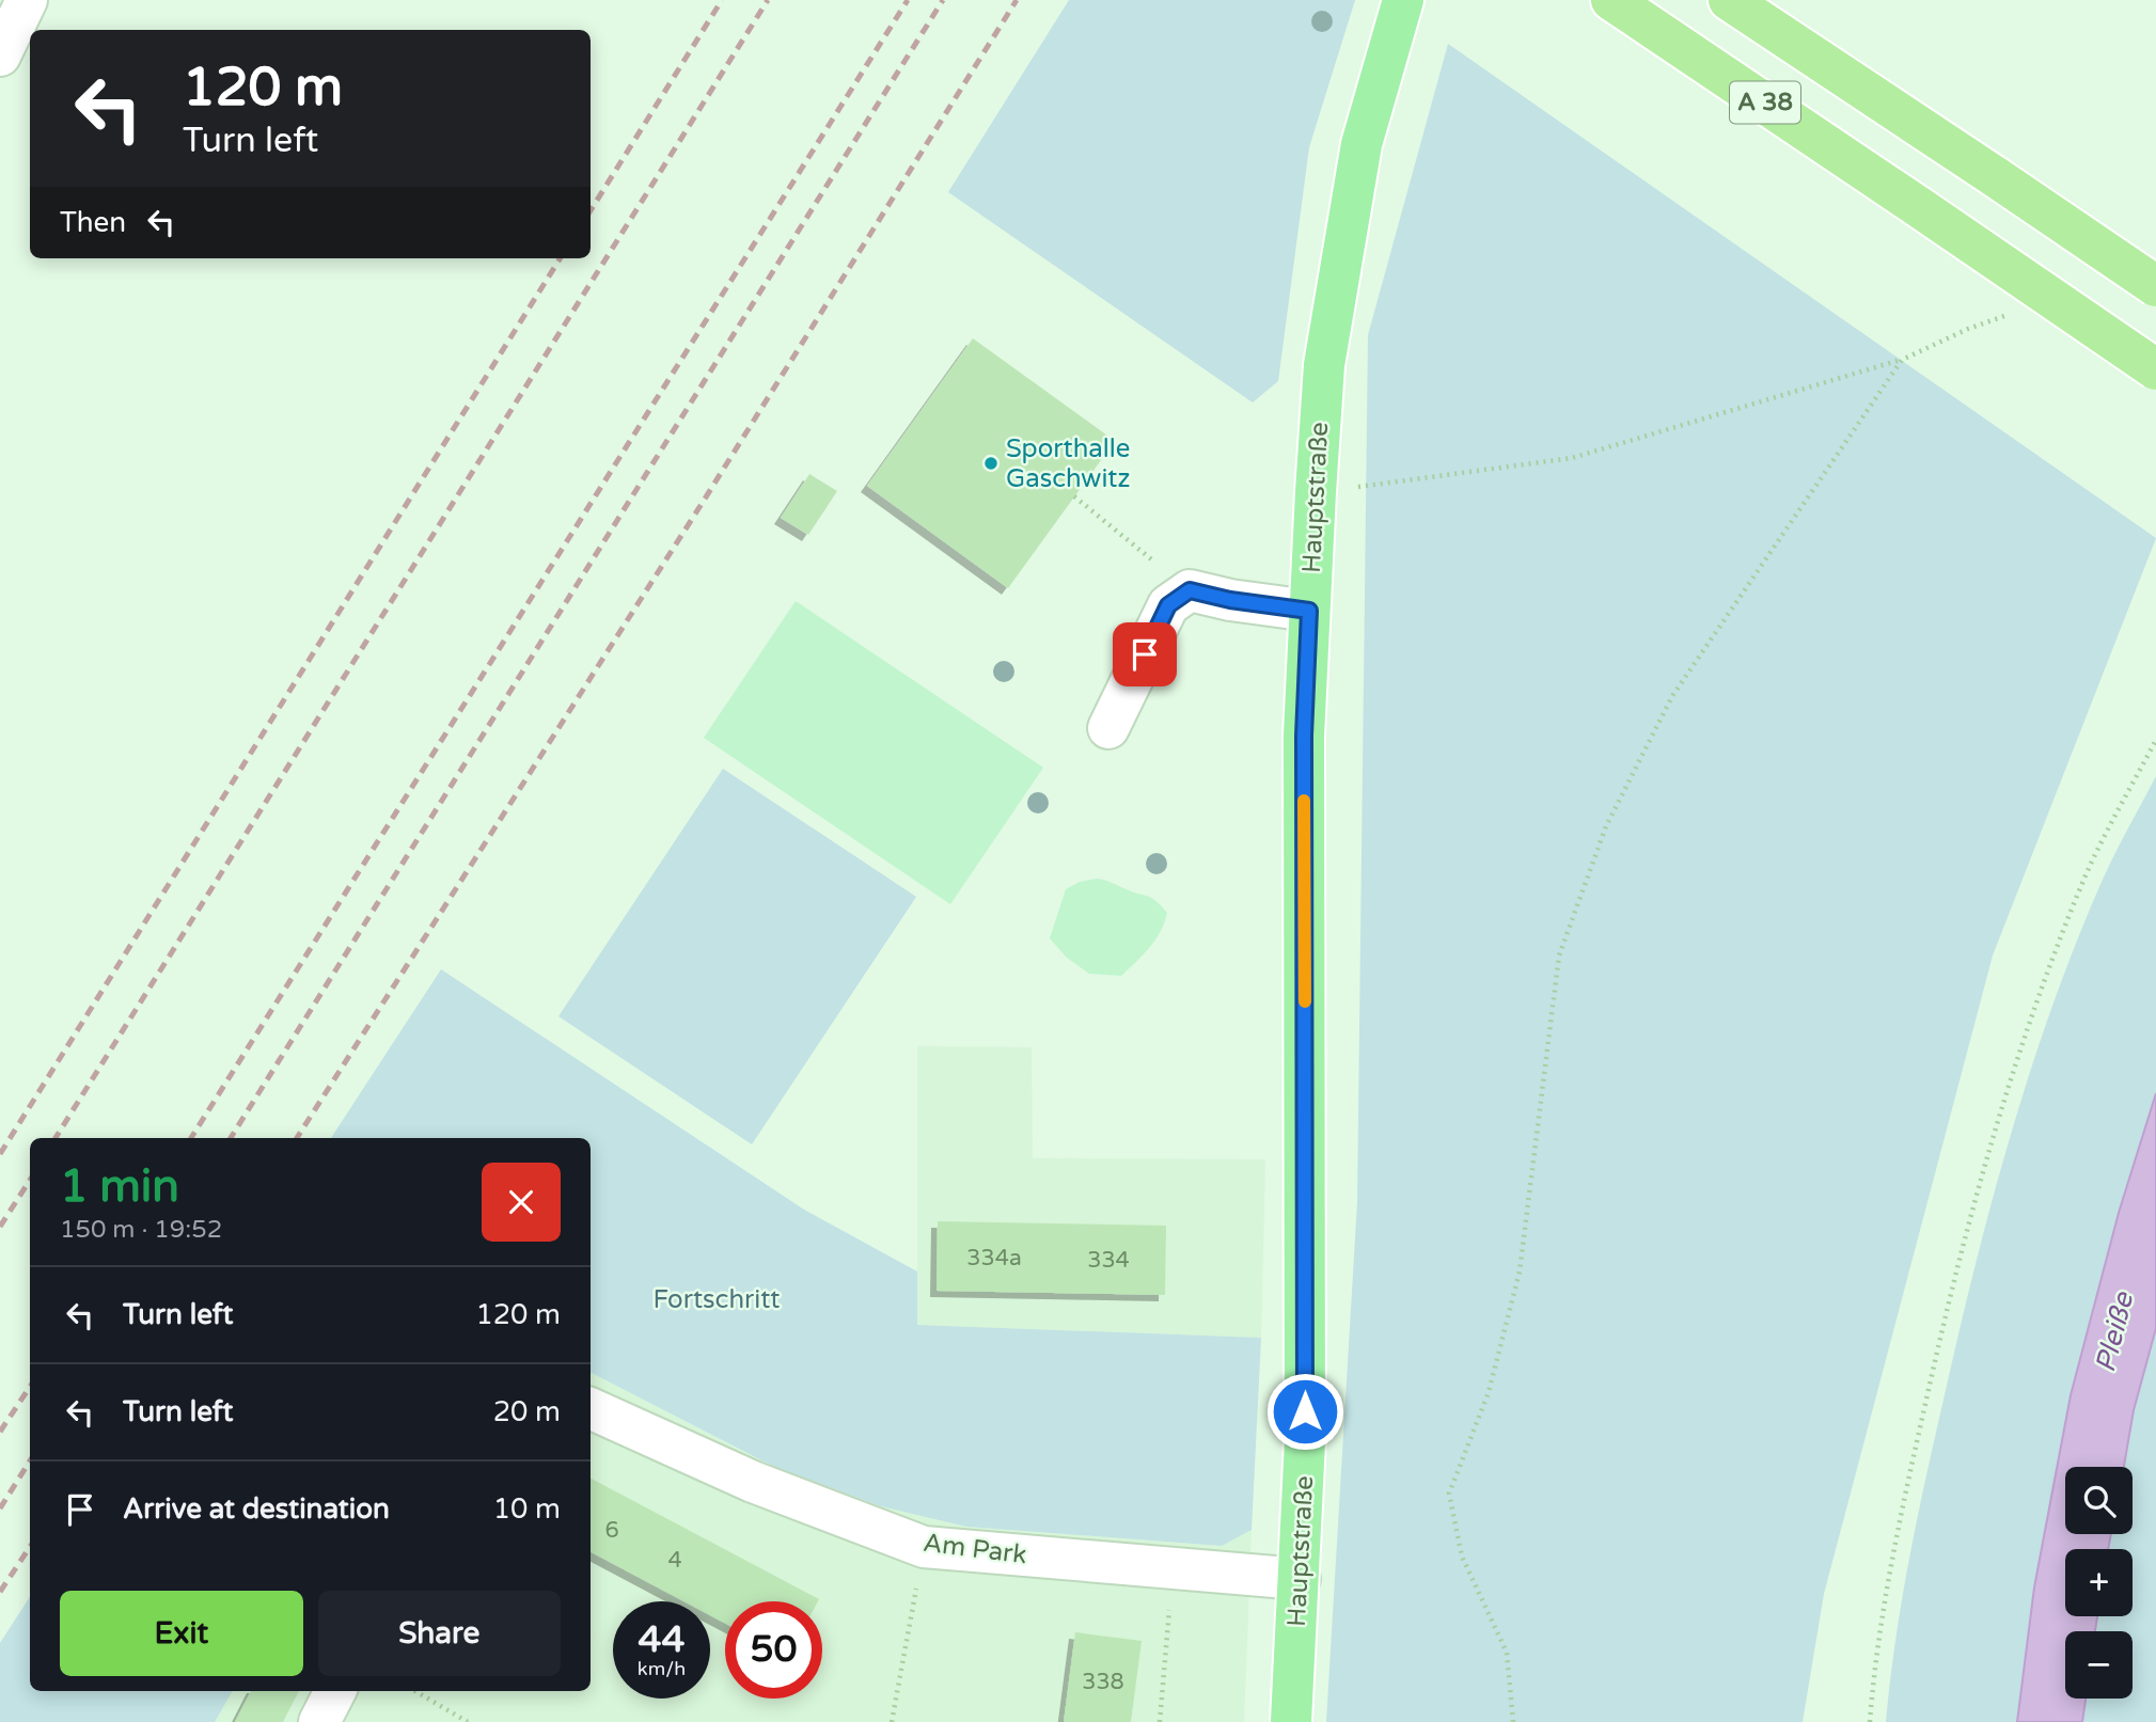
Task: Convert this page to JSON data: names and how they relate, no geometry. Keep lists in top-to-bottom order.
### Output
{
  "streets": {
    "highway": ["A 38"],
    "main road": ["Hauptstraße"],
    "street": ["Am Park"]
  },
  "crossings": [
    ["Hauptstraße", "Am Park"]
  ],
  "water": ["Pleiße"],
  "parks": ["Fortschritt"],
  "places": ["Sporthalle Gaschwitz"],
  "house_numbers": [
    "334a",
    "334",
    "6",
    "4",
    "338"
  ],
  "page": {
    "turn": ["120 m", "Turn left"],
    "then": "Then",
    "heading": ["1 min", "150 m · 19:52"],
    "list": [
      {
        "name": "Turn left",
        "value": "120 m"
      },
      {
        "name": "Turn left",
        "value": "20 m"
      },
      {
        "name": "Arrive at destination",
        "value": "10 m"
      }
    ],
    "map_buttons": ["+", "−"],
    "buttons": ["Exit", "Share"],
    "speed": "44 km/h",
    "limit": "50"
  }
}
